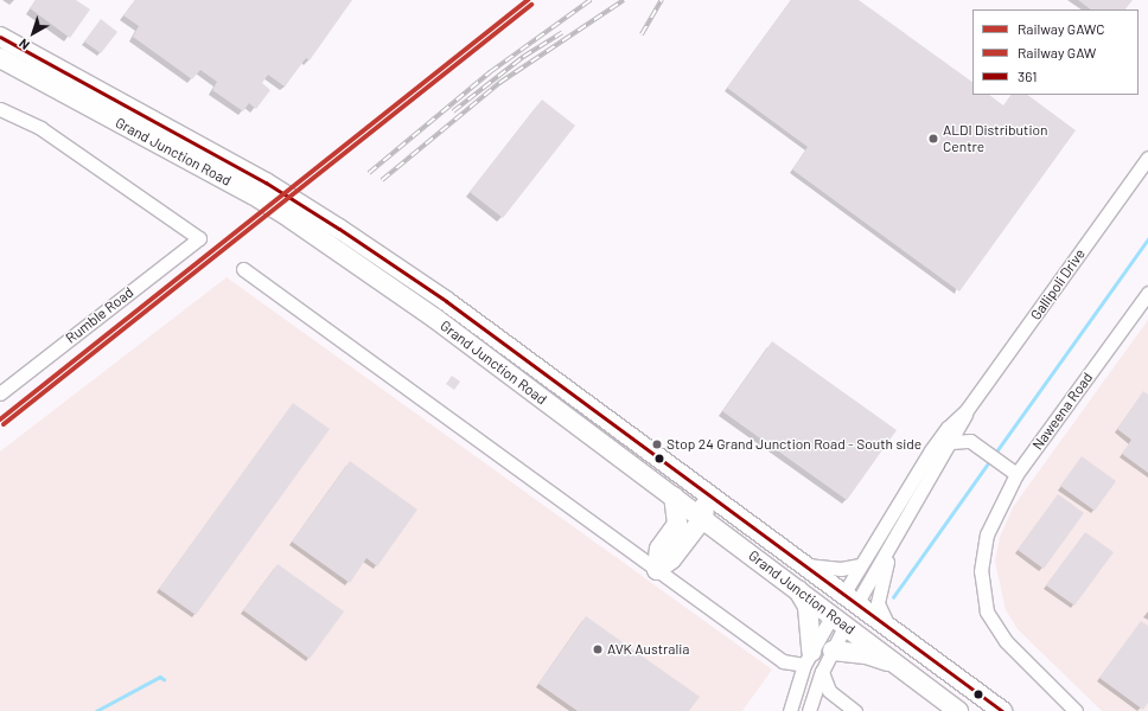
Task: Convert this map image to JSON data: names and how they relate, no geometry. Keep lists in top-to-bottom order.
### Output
{
  "streets": {
    "highway": ["Grand Junction Road"],
    "street": ["Gallipoli Drive", "Rumble Road", "Naweena Road"]
  },
  "crossings": [
    ["Grand Junction Road", "Gallipoli Drive"]
  ],
  "places": ["ALDI Distribution Centre", "Stop 24 Grand Junction Road - South side", "AVK Australia"],
  "lines": ["rail line GAWC", "rail line GAW", "transit line 361"],
  "legend": ["Railway GAWC", "Railway GAW", "361"],
  "north": "bottom left"
}
